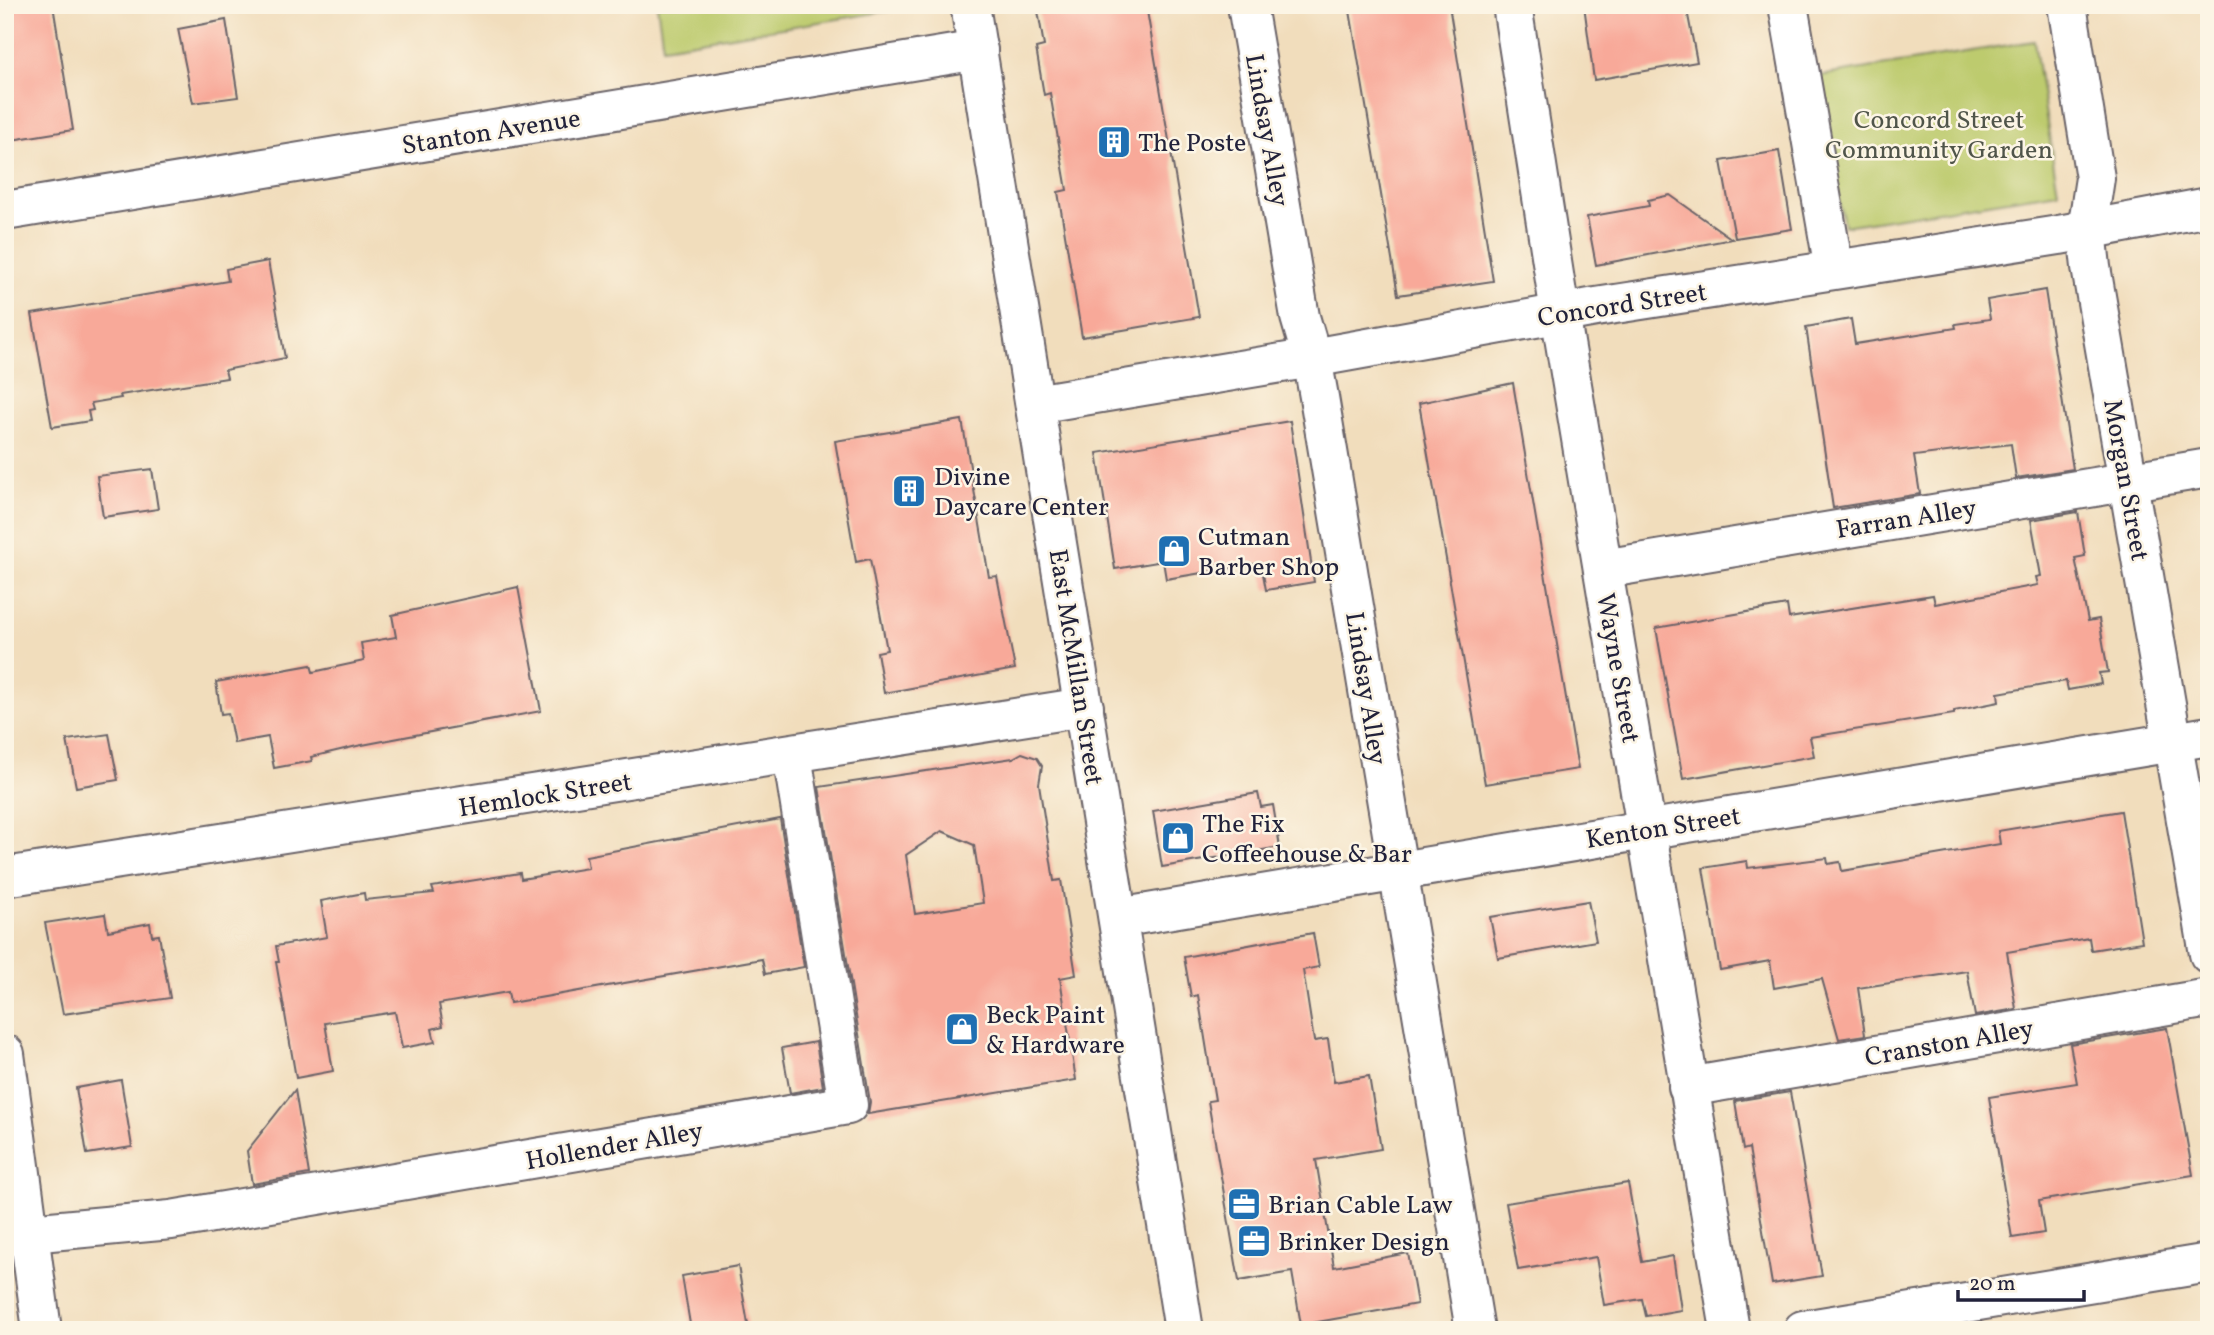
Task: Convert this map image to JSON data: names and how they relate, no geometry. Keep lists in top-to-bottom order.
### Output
{
  "streets": {
    "street": [
      "Lindsay Alley",
      "Stanton Avenue",
      "Concord Street",
      "Morgan Street",
      "Farran Alley",
      "East McMillan Street",
      "Wayne Street",
      "Hemlock Street",
      "Kenton Street",
      "Cranston Alley",
      "Hollender Alley"
    ]
  },
  "crossings": [
    ["Lindsay Alley", "Concord Street"],
    ["Lindsay Alley", "Kenton Street"],
    ["Stanton Avenue", "East McMillan Street"],
    ["Concord Street", "Morgan Street"],
    ["Concord Street", "East McMillan Street"],
    ["Concord Street", "Wayne Street"],
    ["Morgan Street", "Farran Alley"],
    ["Morgan Street", "Kenton Street"],
    ["Farran Alley", "Wayne Street"],
    ["East McMillan Street", "Hemlock Street"],
    ["East McMillan Street", "Kenton Street"],
    ["Wayne Street", "Kenton Street"],
    ["Wayne Street", "Cranston Alley"],
    ["Hemlock Street", "Hollender Alley"]
  ],
  "parks": ["Concord Street Community Garden"],
  "places": {
    "building": ["The Poste", "Divine Daycare Center"],
    "shop": ["Cutman Barber Shop", "The Fix Coffeehouse & Bar", "Beck Paint & Hardware"],
    "office": ["Brian Cable Law", "Brinker Design"]
  },
  "scale_bar": "20 m"
}
